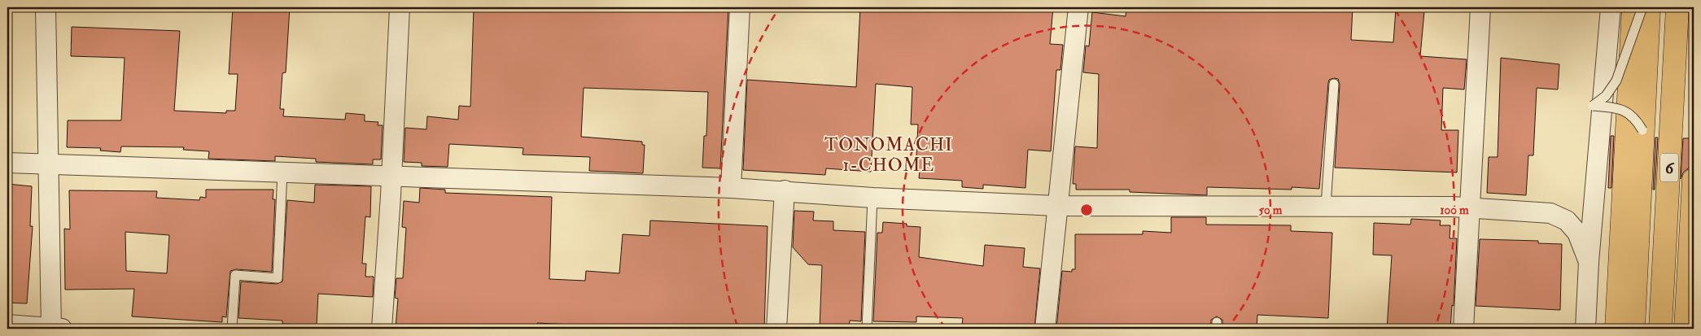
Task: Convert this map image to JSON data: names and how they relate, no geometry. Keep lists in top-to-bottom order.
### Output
{
  "streets": {
    "main road": ["6"]
  },
  "districts": ["TONOMACHI 1-CHOME"],
  "rings": ["50 m", "100 m"]
}
